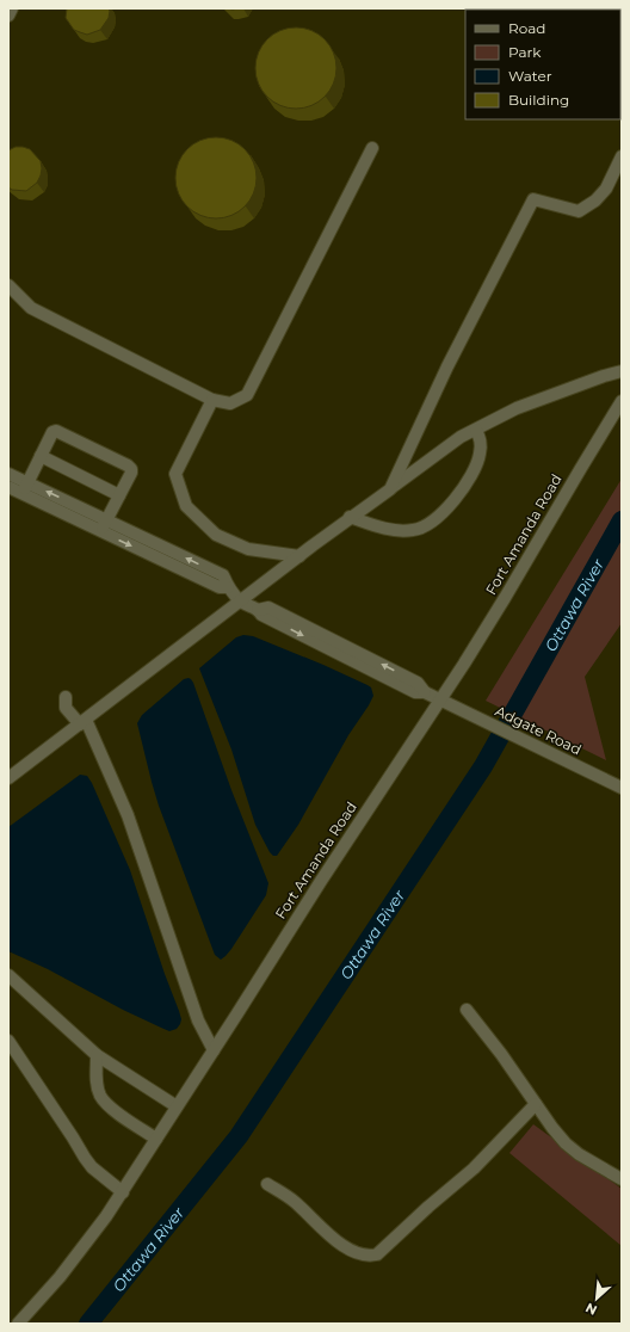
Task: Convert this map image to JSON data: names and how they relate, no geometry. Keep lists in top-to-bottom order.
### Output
{
  "streets": {
    "street": ["Fort Amanda Road", "Adgate Road"]
  },
  "crossings": [
    ["Fort Amanda Road", "Adgate Road"]
  ],
  "water": ["Ottawa River"],
  "legend": [
    "Road",
    "Park",
    "Water",
    "Building"
  ],
  "north": "bottom left"
}
